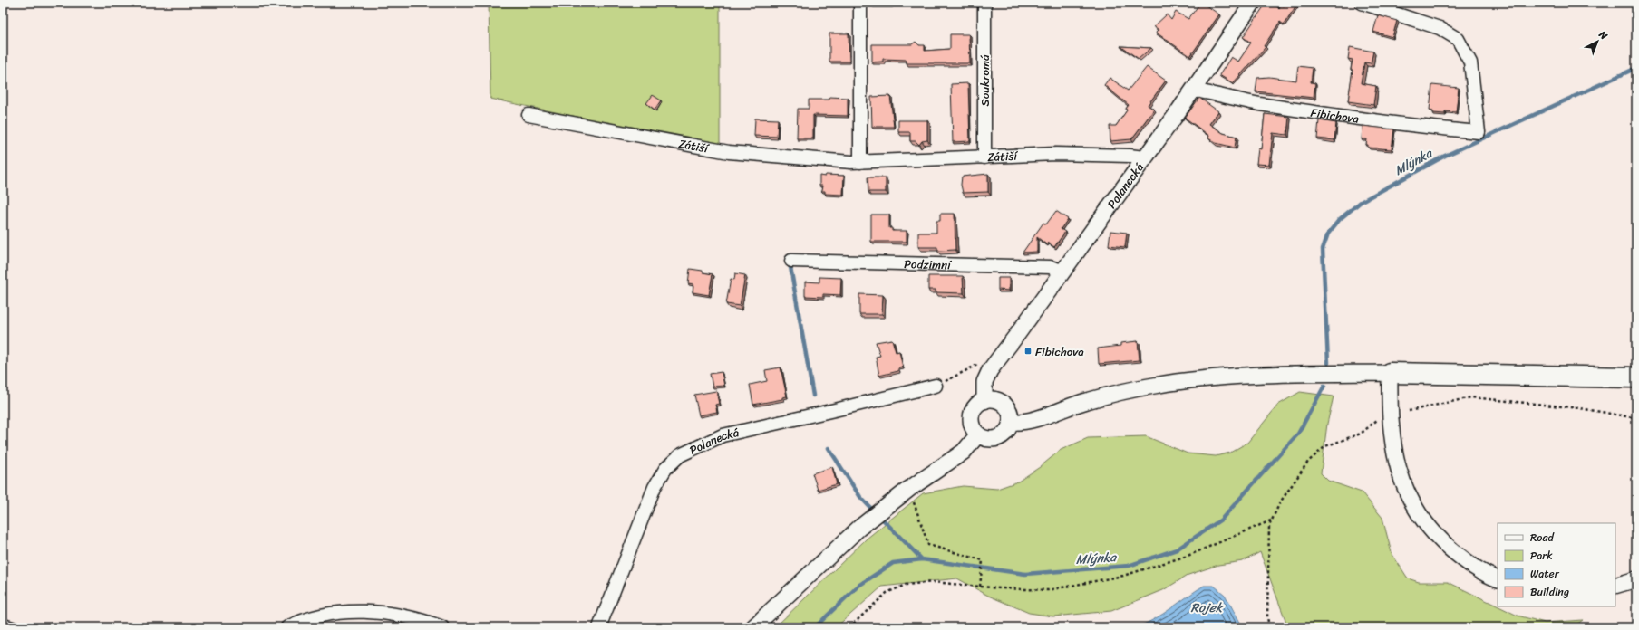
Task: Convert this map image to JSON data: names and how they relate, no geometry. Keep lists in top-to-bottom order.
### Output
{
  "streets": {
    "street": [
      "Soukromá",
      "Fibichova",
      "Zátiší",
      "Polanecká",
      "Podzimní"
    ]
  },
  "crossings": [
    ["Soukromá", "Zátiší"],
    ["Fibichova", "Polanecká"],
    ["Zátiší", "Polanecká"],
    ["Polanecká", "Podzimní"]
  ],
  "water": ["Mlýnka", "Rojek"],
  "places": {
    "transit": ["Fibichova"]
  },
  "legend": [
    "Road",
    "Park",
    "Water",
    "Building"
  ],
  "north": "top right"
}
